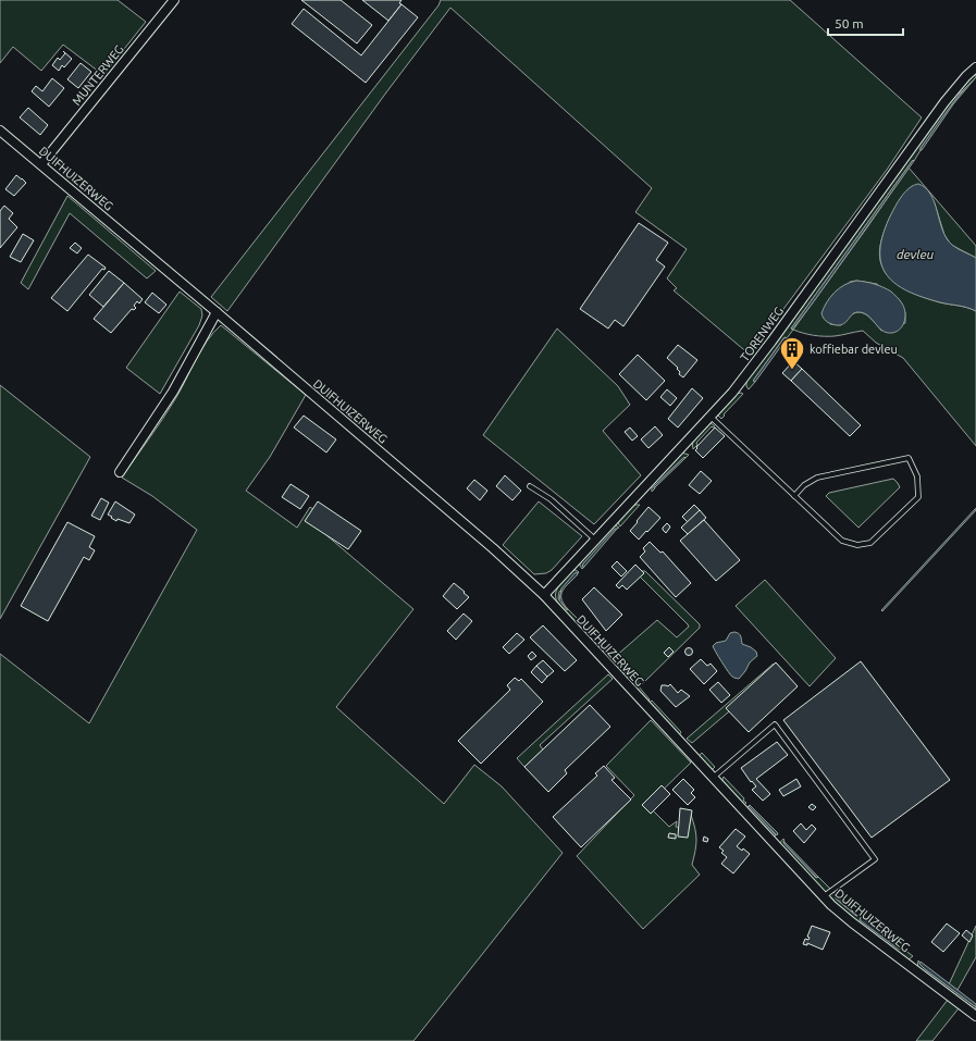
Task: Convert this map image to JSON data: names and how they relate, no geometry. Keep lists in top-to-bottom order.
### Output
{
  "streets": {
    "street": ["MUNTERWEG", "DUIFHUIZERWEG", "TORENWEG"]
  },
  "crossings": [
    ["MUNTERWEG", "DUIFHUIZERWEG"],
    ["DUIFHUIZERWEG", "TORENWEG"]
  ],
  "water": ["devleu"],
  "places": {
    "building": ["koffiebar devleu"]
  },
  "scale_bar": "50 m"
}
